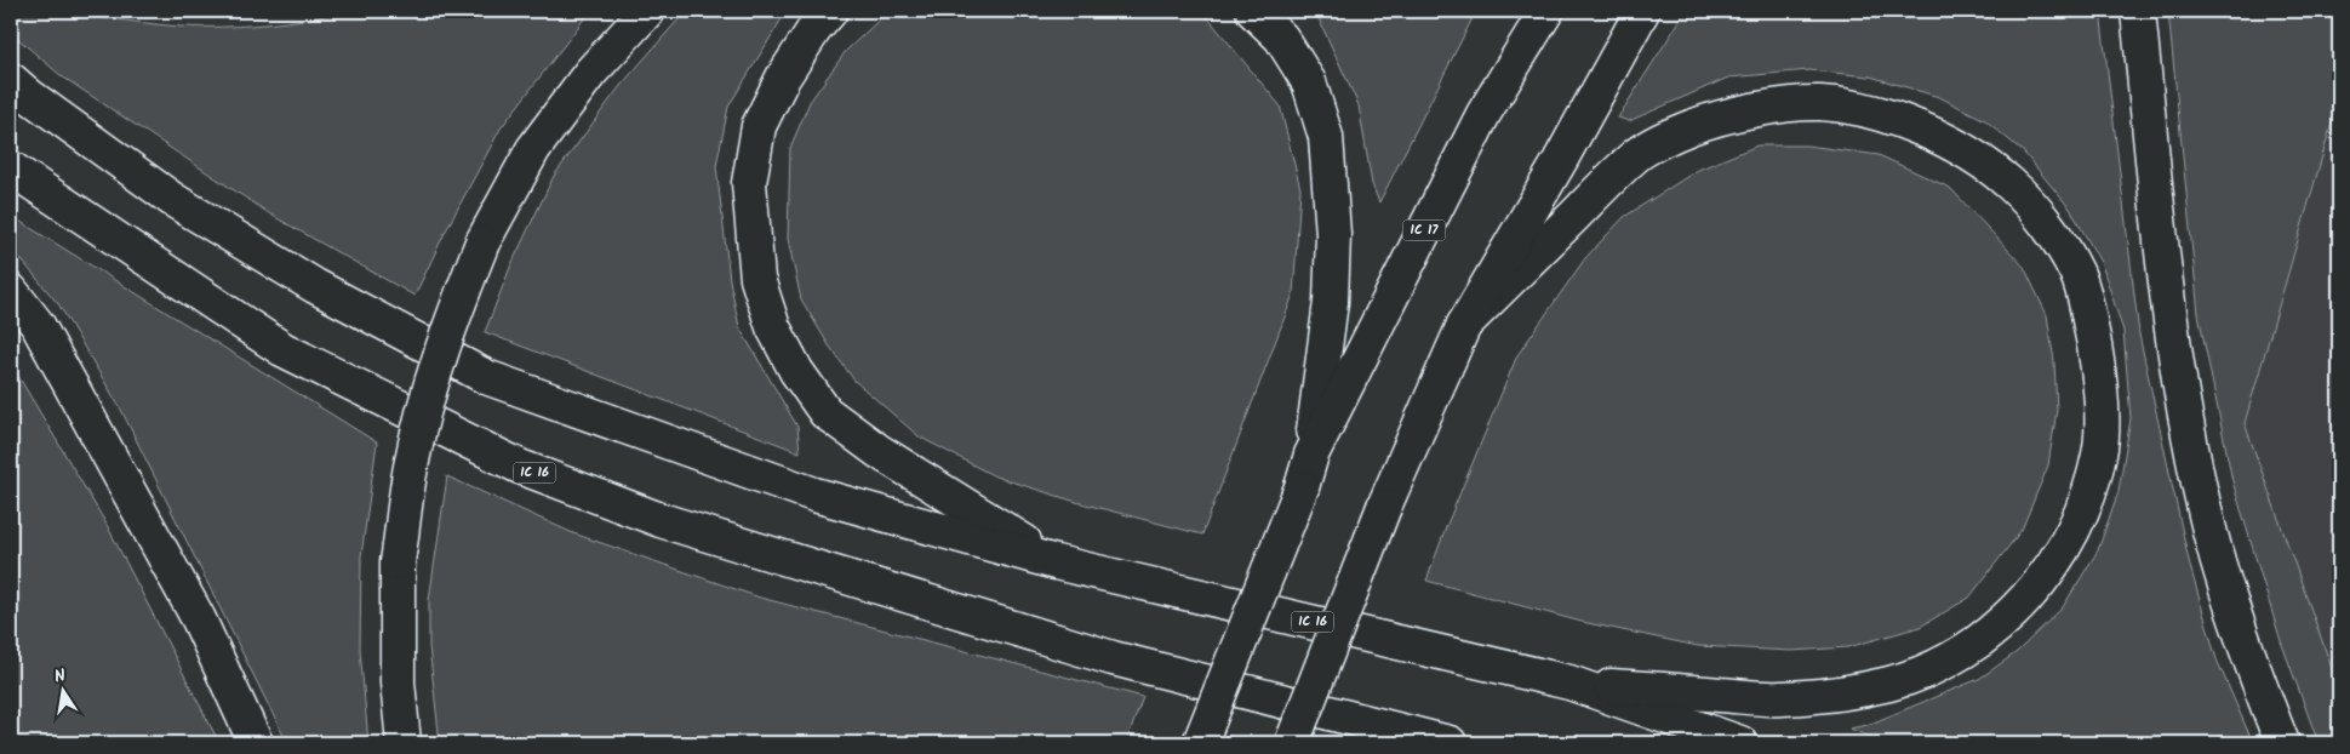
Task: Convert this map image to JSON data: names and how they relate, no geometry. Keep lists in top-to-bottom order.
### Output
{
  "streets": {
    "highway": ["IC 17", "IC 16"]
  },
  "north": "top"
}
